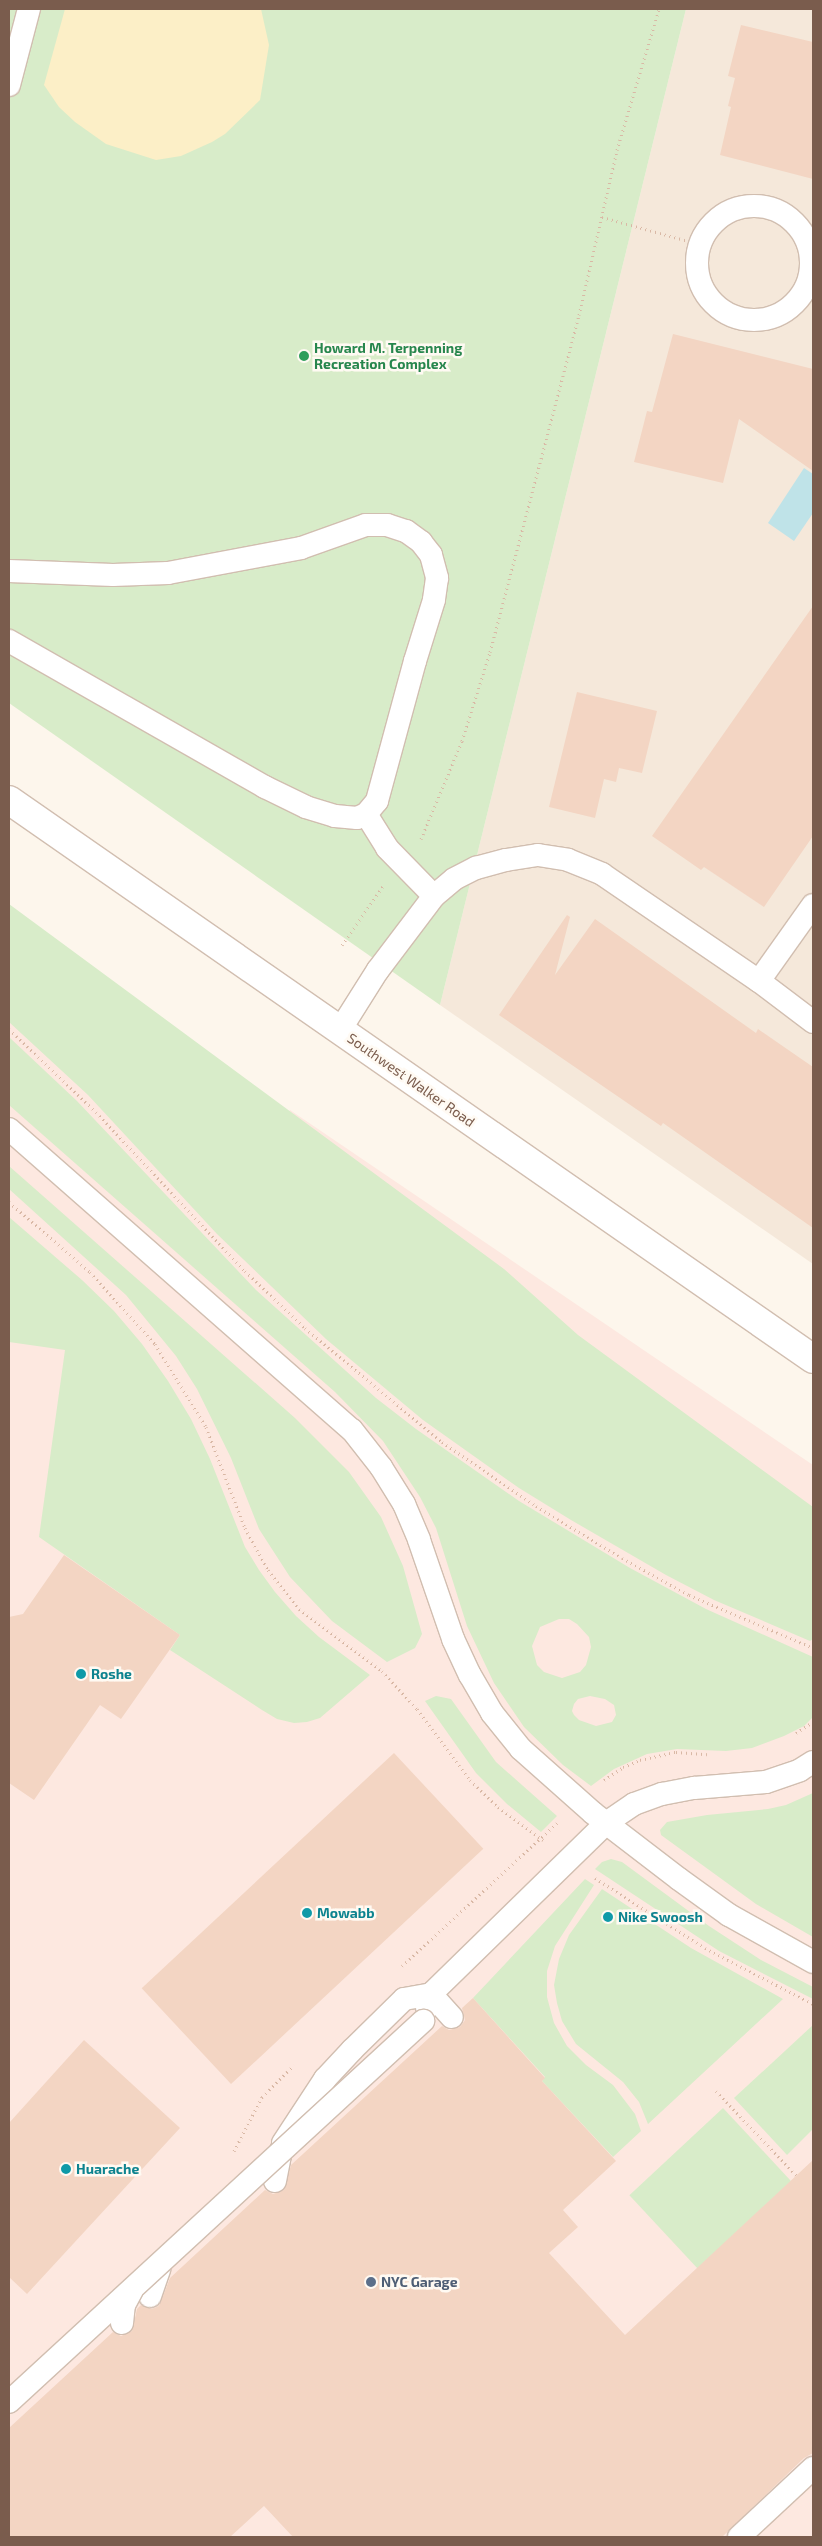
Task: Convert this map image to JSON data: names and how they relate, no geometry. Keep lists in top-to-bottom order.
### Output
{
  "streets": {
    "main road": ["Southwest Walker Road"]
  },
  "places": [
    "Howard M. Terpenning Recreation Complex",
    "Roshe",
    "Mowabb",
    "Nike Swoosh",
    "Huarache",
    "NYC Garage"
  ]
}
